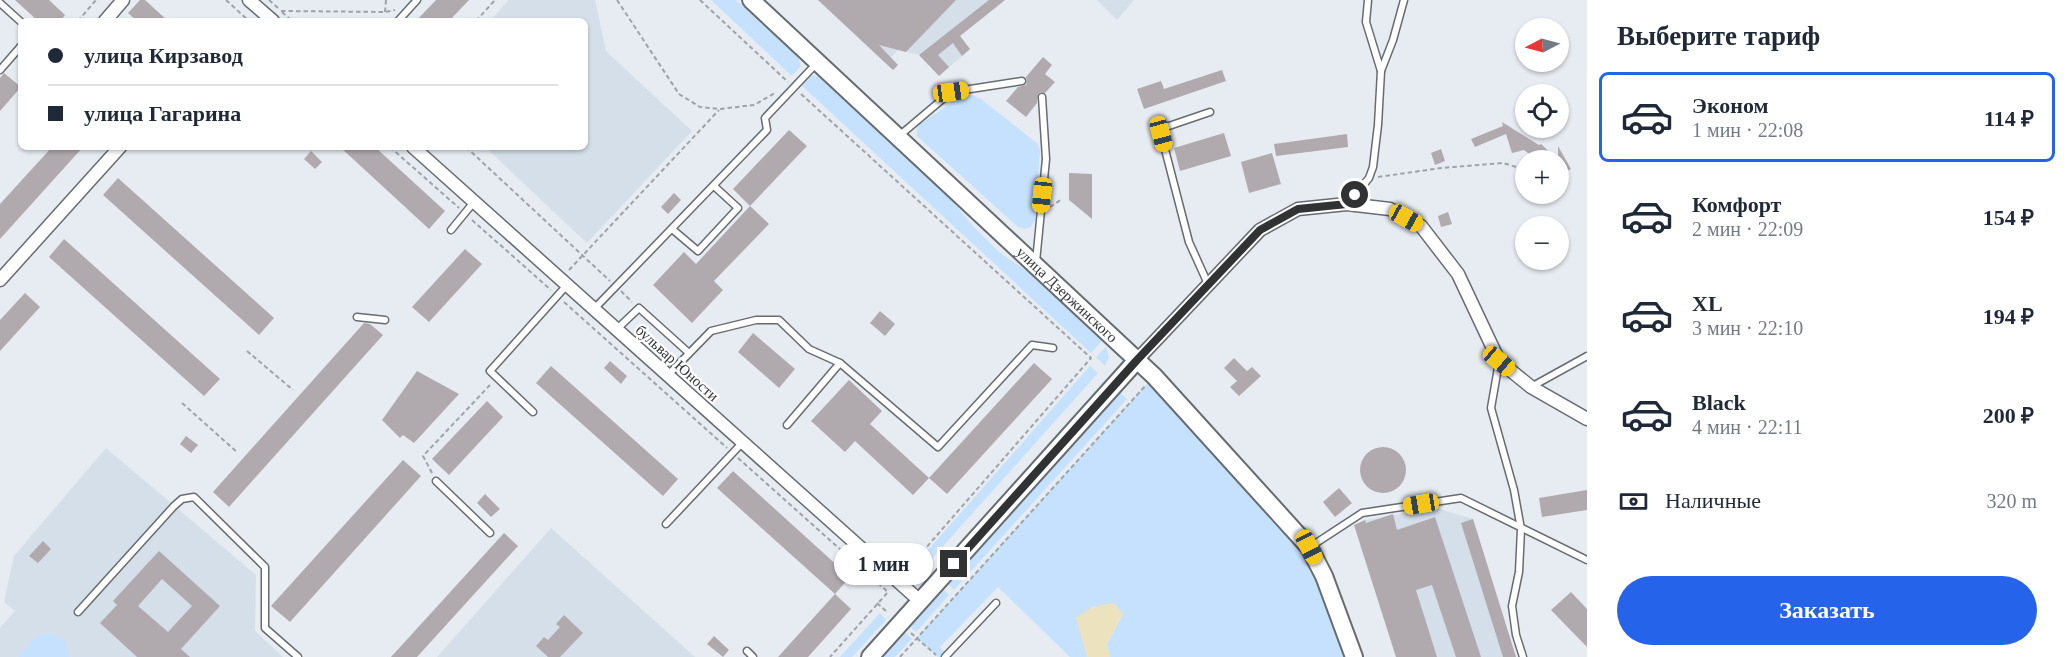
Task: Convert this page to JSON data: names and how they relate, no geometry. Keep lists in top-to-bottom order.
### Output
{
  "streets": {
    "main road": ["улица Дзержинского"],
    "street": ["бульвар Юности"]
  },
  "north": "left",
  "page": {
    "heading": "Выберите тариф",
    "map_buttons": ["+", "−"],
    "banner": ["улица Кирзавод", "улица Гагарина"],
    "list": [
      {
        "name": "Эконом",
        "note": "1 мин · 22:08",
        "value": "114 ₽"
      },
      {
        "name": "Комфорт",
        "note": "2 мин · 22:09",
        "value": "154 ₽"
      },
      {
        "name": "XL",
        "note": "3 мин · 22:10",
        "value": "194 ₽"
      },
      {
        "name": "Black",
        "note": "4 мин · 22:11",
        "value": "200 ₽"
      }
    ],
    "pay": ["Наличные", "320 m"],
    "bubble": "1 мин",
    "buttons": "Заказать"
  }
}
